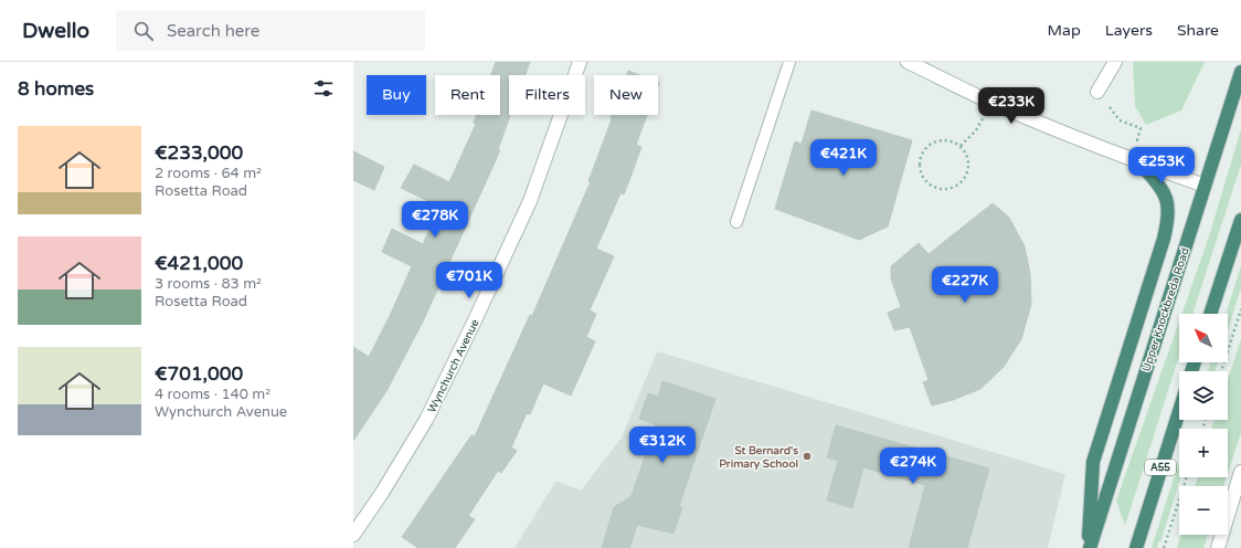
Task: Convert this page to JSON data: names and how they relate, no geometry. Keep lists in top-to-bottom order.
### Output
{
  "streets": {
    "highway": ["Upper Knockbreda Road", "A55"],
    "street": ["Wynchurch Avenue"]
  },
  "places": ["St Bernard's Primary School"],
  "north": "top left",
  "page": {
    "header": "Dwello",
    "search": "Search here",
    "nav": ["Map", "Layers", "Share"],
    "heading": "8 homes",
    "chip": [
      "Buy",
      "Rent",
      "Filters",
      "New"
    ],
    "price": [
      "€233K",
      "€421K",
      "€253K",
      "€278K",
      "€701K",
      "€227K",
      "€312K",
      "€274K"
    ],
    "list": [
      {
        "name": "€233,000",
        "note": "2 rooms · 64 m² · Rosetta Road"
      },
      {
        "name": "€421,000",
        "note": "3 rooms · 83 m² · Rosetta Road"
      },
      {
        "name": "€701,000",
        "note": "4 rooms · 140 m² · Wynchurch Avenue"
      }
    ],
    "map_buttons": ["+", "−"]
  }
}
